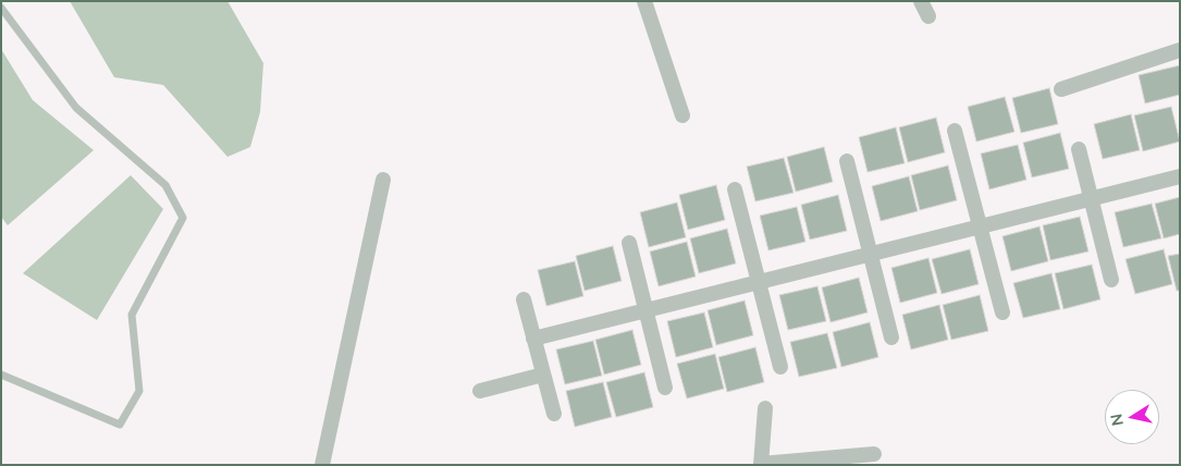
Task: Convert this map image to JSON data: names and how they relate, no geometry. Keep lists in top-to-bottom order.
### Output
{
  "north": "left"
}
